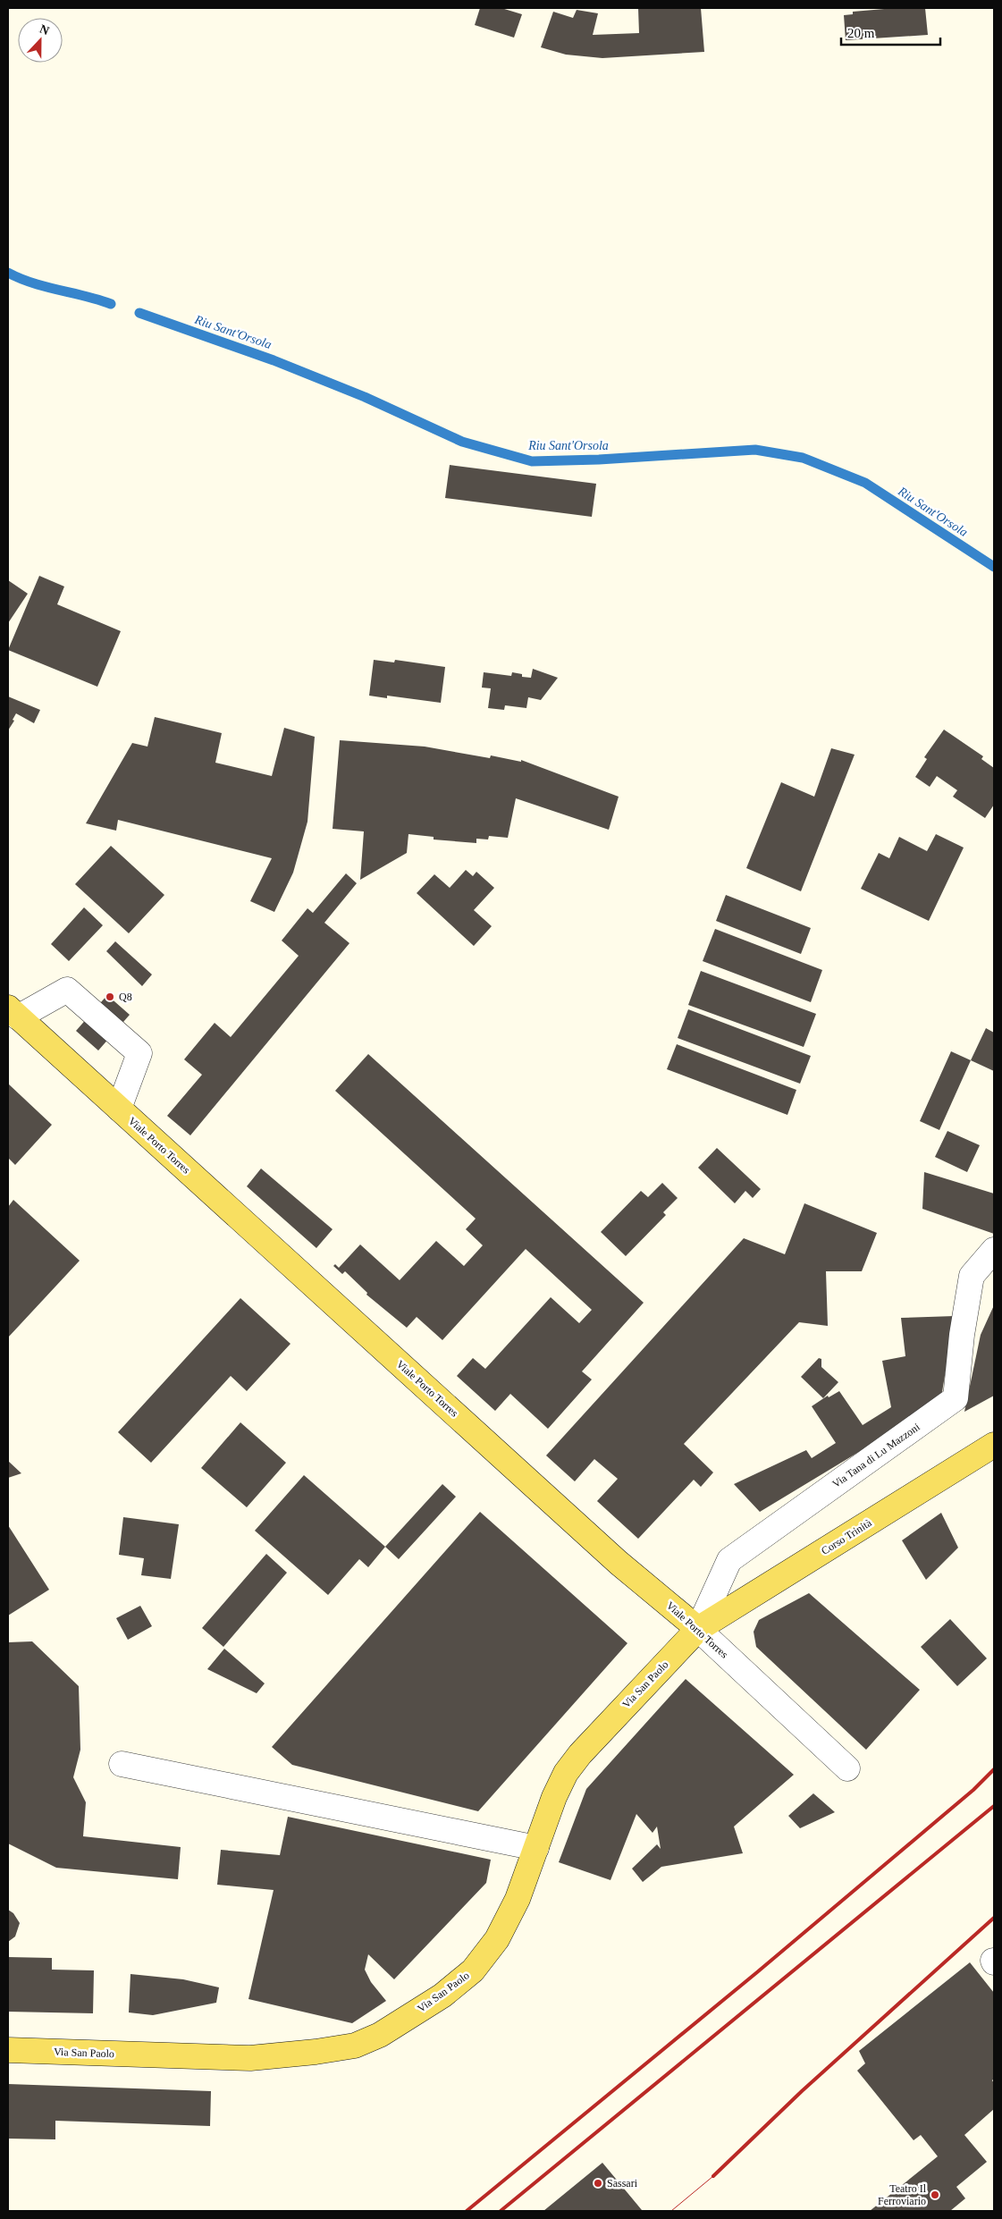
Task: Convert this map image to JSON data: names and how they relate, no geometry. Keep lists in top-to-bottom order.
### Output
{
  "streets": {
    "main road": ["Viale Porto Torres", "Corso Trinità", "Via San Paolo"],
    "street": ["Via Tana di Lu Mazzoni"]
  },
  "crossings": [
    ["Viale Porto Torres", "Via Tana di Lu Mazzoni"],
    ["Viale Porto Torres", "Corso Trinità"],
    ["Viale Porto Torres", "Via San Paolo"],
    ["Via Tana di Lu Mazzoni", "Corso Trinità"],
    ["Via Tana di Lu Mazzoni", "Via San Paolo"],
    ["Corso Trinità", "Via San Paolo"]
  ],
  "water": ["Riu Sant'Orsola"],
  "places": ["Q8", "Sassari", "Teatro Il Ferroviario"],
  "scale_bar": "20 m",
  "north": "top"
}
